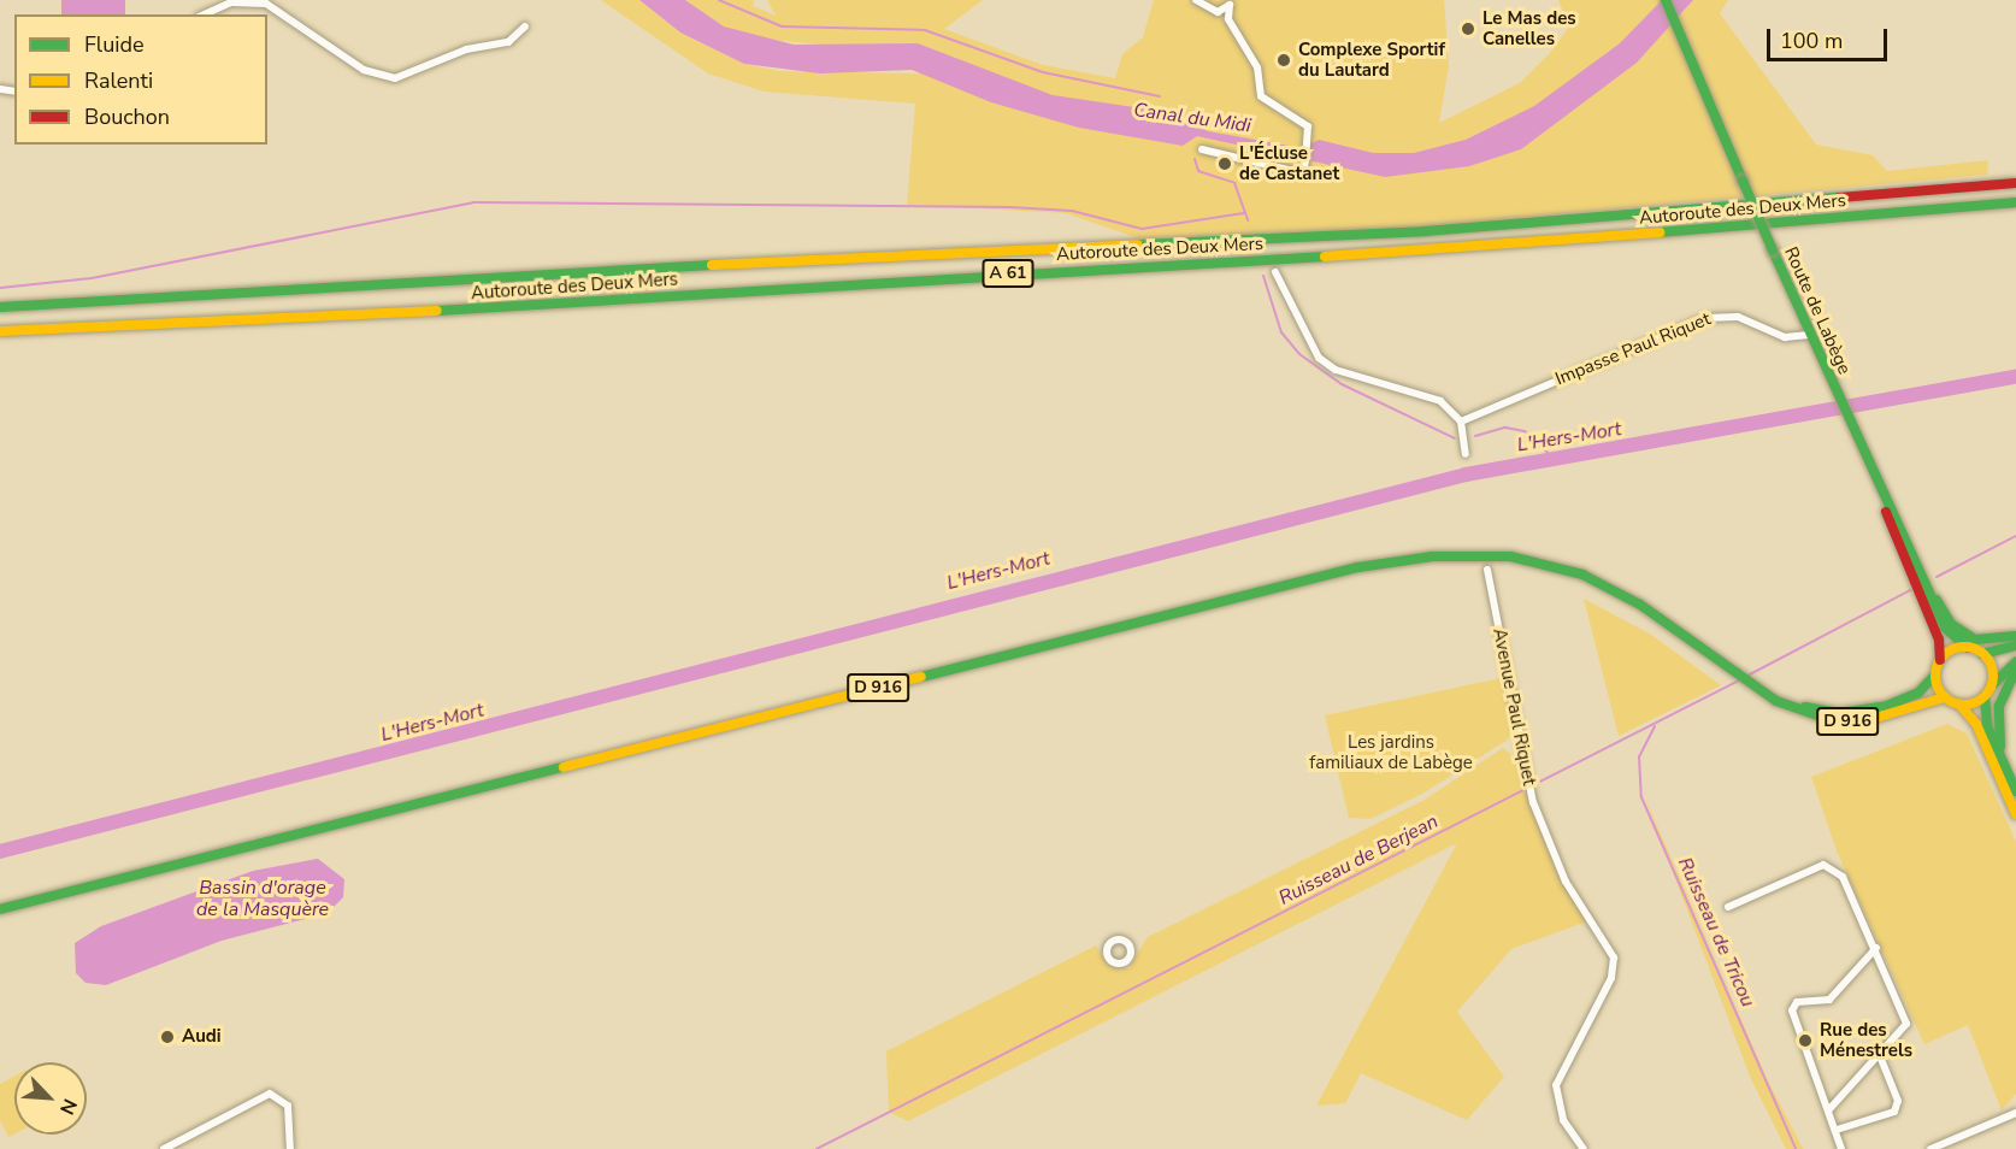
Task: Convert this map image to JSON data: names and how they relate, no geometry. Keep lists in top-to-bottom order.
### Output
{
  "streets": {
    "main road": [
      "Autoroute des Deux Mers",
      "A 61",
      "Route de Labège",
      "D 916"
    ],
    "street": ["Impasse Paul Riquet", "Avenue Paul Riquet"]
  },
  "crossings": [
    ["Route de Labège", "Impasse Paul Riquet"],
    ["Route de Labège", "D 916"]
  ],
  "water": [
    "Canal du Midi",
    "L'Hers-Mort",
    "Ruisseau de Berjean",
    "Bassin d'orage de la Masquère",
    "Ruisseau de Tricou"
  ],
  "parks": ["Les jardins familiaux de Labège"],
  "places": [
    "Le Mas des Canelles",
    "Complexe Sportif du Lautard",
    "L'Écluse de Castanet",
    "Audi",
    "Rue des Ménestrels"
  ],
  "legend": ["Fluide", "Ralenti", "Bouchon"],
  "scale_bar": "100 m",
  "north": "bottom right"
}
